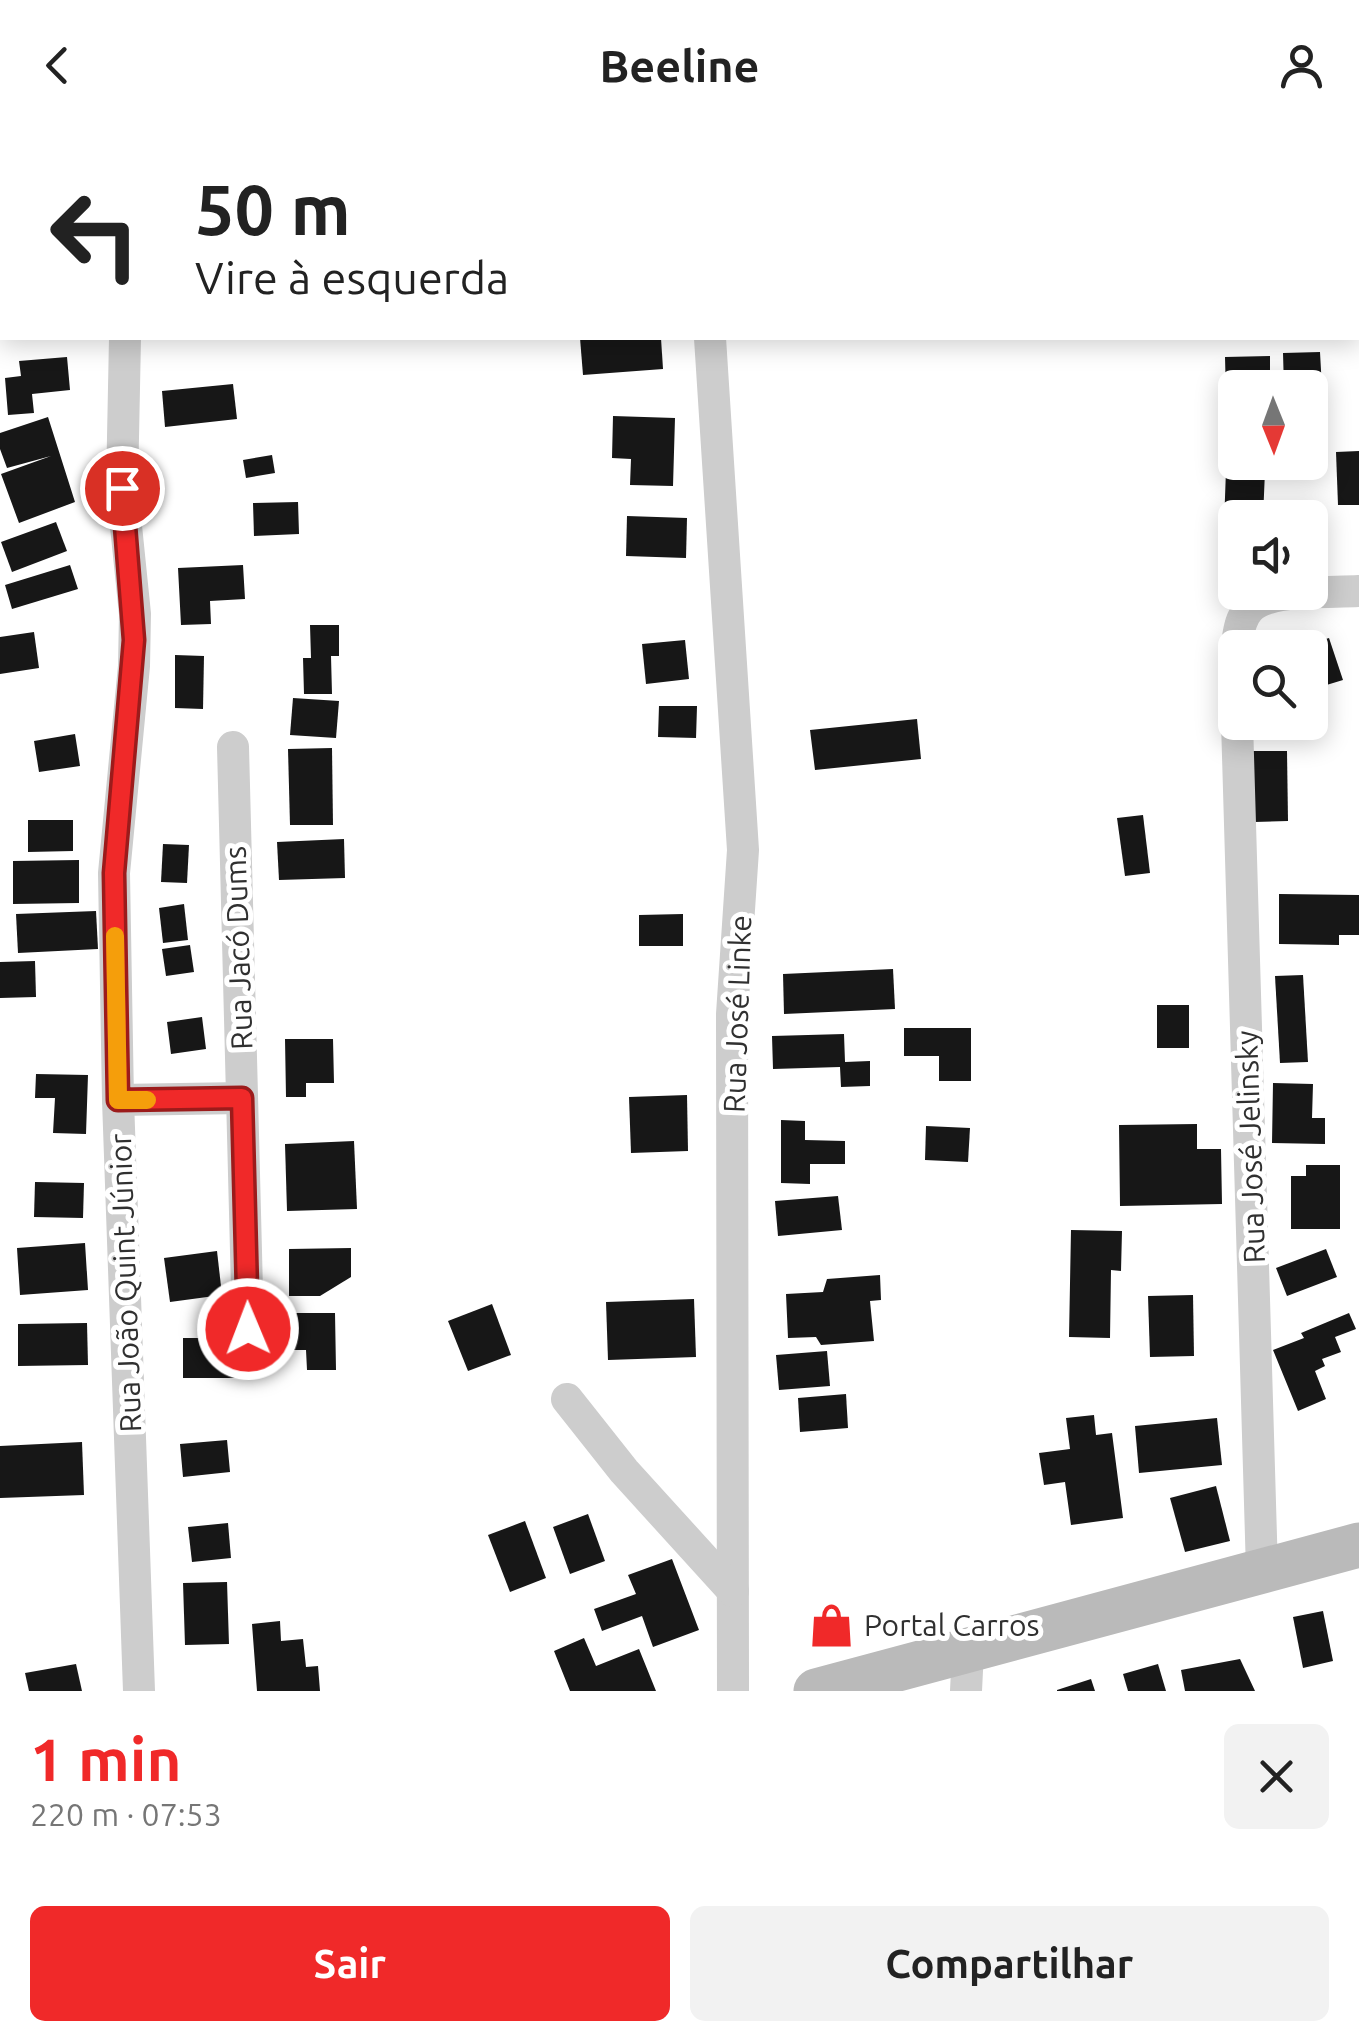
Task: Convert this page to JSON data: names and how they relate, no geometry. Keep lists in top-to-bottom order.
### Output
{
  "streets": {
    "street": [
      "Rua Jacó Dums",
      "Rua José Linke",
      "Rua José Jelinsky",
      "Rua João Quint Júnior"
    ]
  },
  "places": {
    "shop": ["Portal Carros"]
  },
  "north": "bottom",
  "page": {
    "header": "Beeline",
    "turn": ["50 m", "Vire à esquerda"],
    "heading": ["1 min", "220 m · 07:53"],
    "buttons": ["Sair", "Compartilhar"]
  }
}
